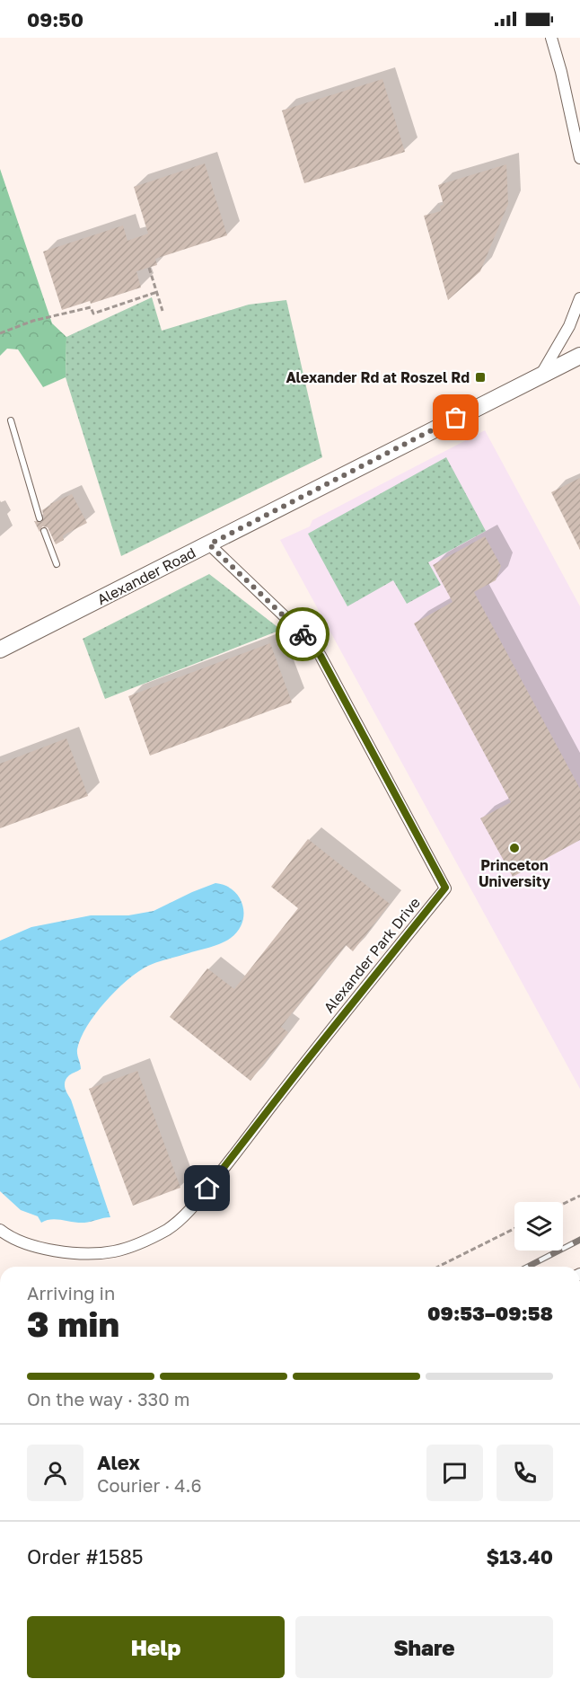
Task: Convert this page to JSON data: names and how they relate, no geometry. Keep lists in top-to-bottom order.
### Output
{
  "streets": {
    "street": ["Alexander Road", "Alexander Park Drive"]
  },
  "crossings": [
    ["Alexander Road", "Alexander Park Drive"]
  ],
  "places": {
    "transit": ["Alexander Rd at Roszel Rd"],
    "other": ["Princeton University"]
  },
  "page": {
    "status": "09:50",
    "heading": ["3 min", "Arriving in", "09:53–09:58"],
    "panel": [
      "Alex",
      "Courier · 4.6",
      "Order #1585",
      "$13.40"
    ],
    "bar": "On the way · 330 m",
    "buttons": ["Help", "Share"]
  }
}
